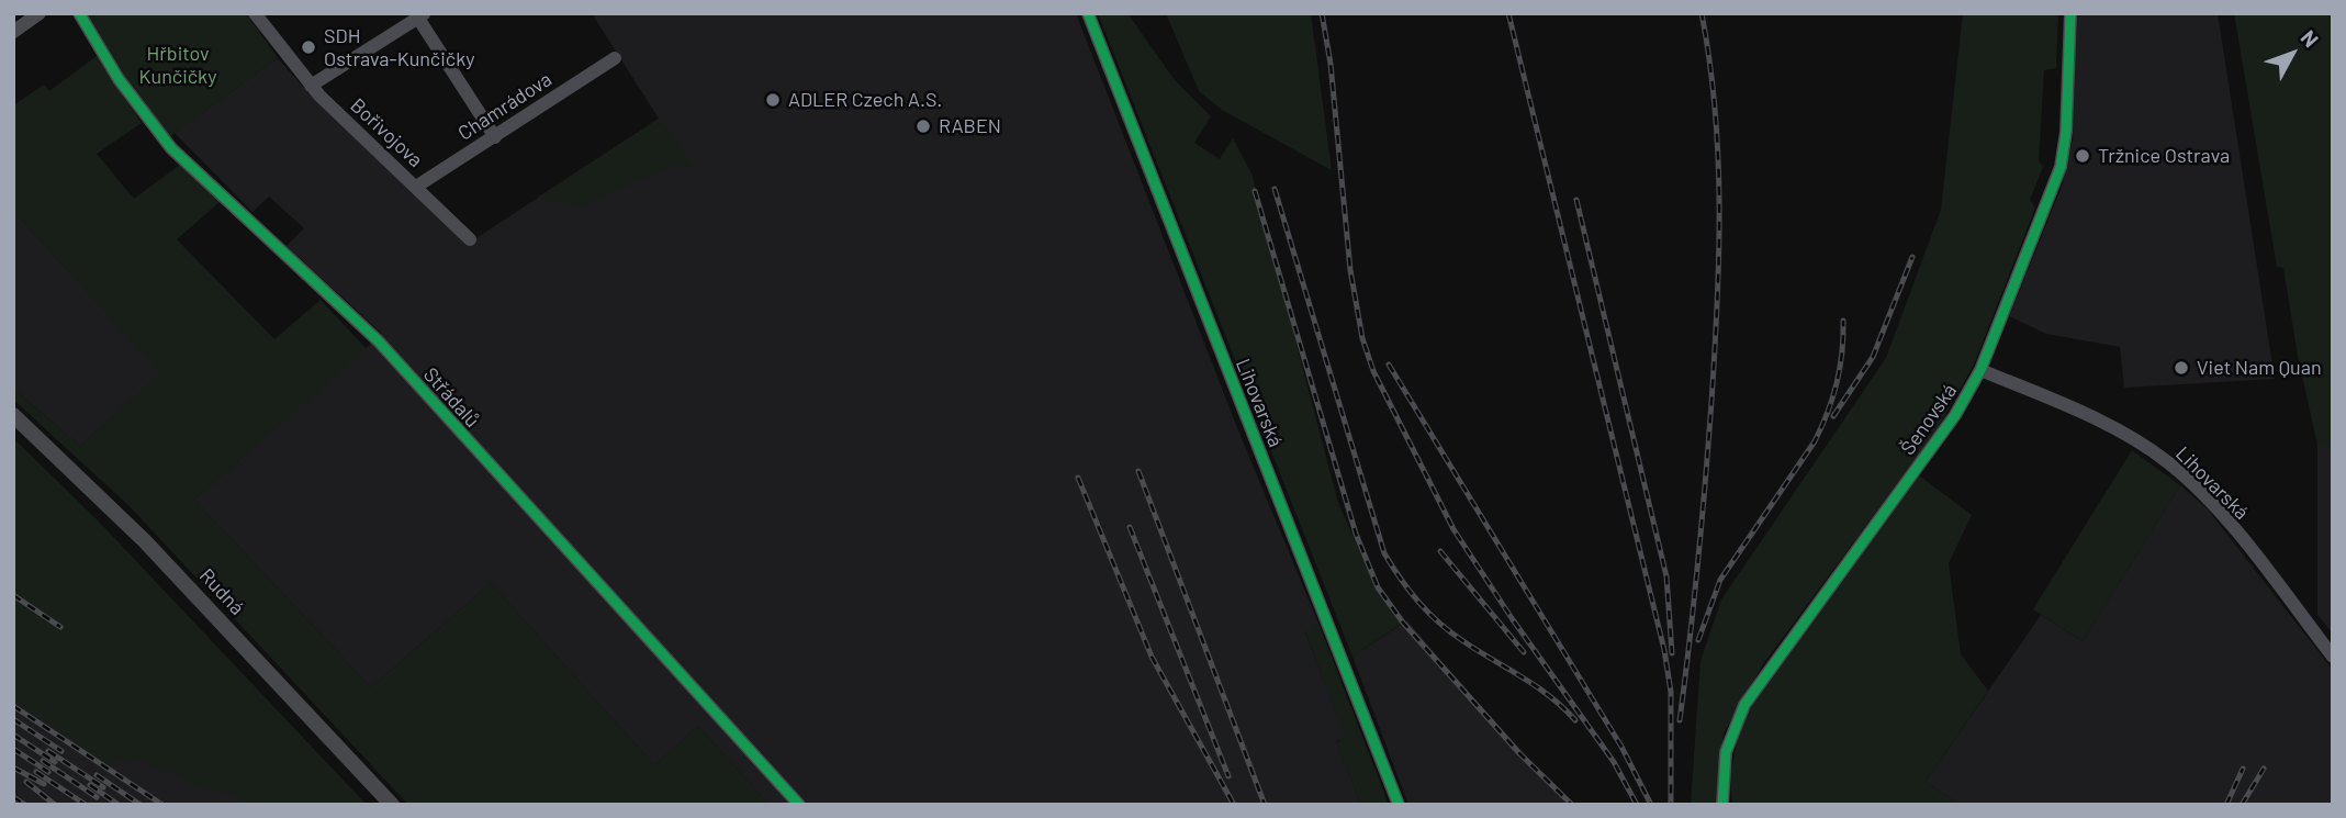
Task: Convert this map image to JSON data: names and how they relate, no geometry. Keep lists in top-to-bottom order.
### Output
{
  "streets": {
    "main road": ["Rudná"],
    "street": [
      "Chamrádova",
      "Bořivojova",
      "Střádalů",
      "Lihovarská",
      "Šenovská"
    ]
  },
  "crossings": [
    ["Chamrádova", "Bořivojova"],
    ["Lihovarská", "Šenovská"]
  ],
  "parks": ["Hřbitov Kunčičky"],
  "places": [
    "SDH Ostrava-Kunčičky",
    "ADLER Czech A.S.",
    "RABEN",
    "Tržnice Ostrava",
    "Viet Nam Quan"
  ],
  "north": "top right"
}
